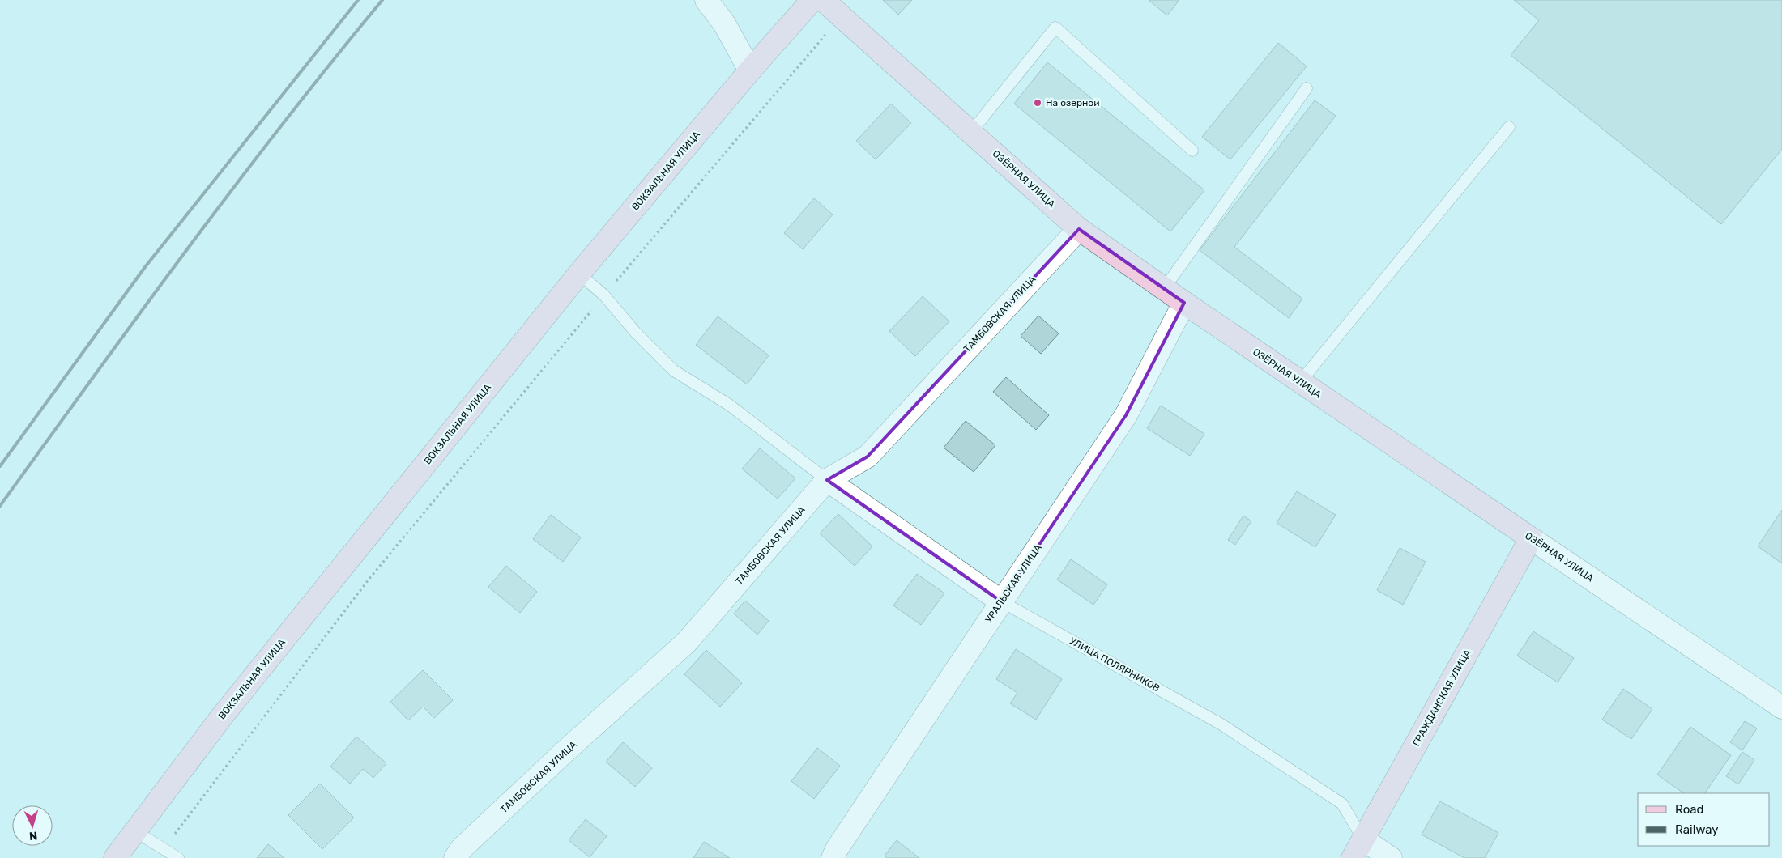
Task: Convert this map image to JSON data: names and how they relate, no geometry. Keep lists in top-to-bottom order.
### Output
{
  "streets": {
    "street": [
      "ВОКЗАЛЬНАЯ УЛИЦА",
      "ОЗЁРНАЯ УЛИЦА",
      "ТАМБОВСКАЯ УЛИЦА",
      "УРАЛЬСКАЯ УЛИЦА",
      "УЛИЦА ПОЛЯРНИКОВ",
      "ГРАЖДАНСКАЯ УЛИЦА"
    ]
  },
  "crossings": [
    ["ОЗЁРНАЯ УЛИЦА", "ТАМБОВСКАЯ УЛИЦА"],
    ["ОЗЁРНАЯ УЛИЦА", "УРАЛЬСКАЯ УЛИЦА"],
    ["ОЗЁРНАЯ УЛИЦА", "ГРАЖДАНСКАЯ УЛИЦА"],
    ["ТАМБОВСКАЯ УЛИЦА", "УЛИЦА ПОЛЯРНИКОВ"],
    ["УРАЛЬСКАЯ УЛИЦА", "УЛИЦА ПОЛЯРНИКОВ"],
    ["УЛИЦА ПОЛЯРНИКОВ", "ГРАЖДАНСКАЯ УЛИЦА"]
  ],
  "places": ["На озерной"],
  "legend": ["Road", "Railway"],
  "north": "bottom"
}
